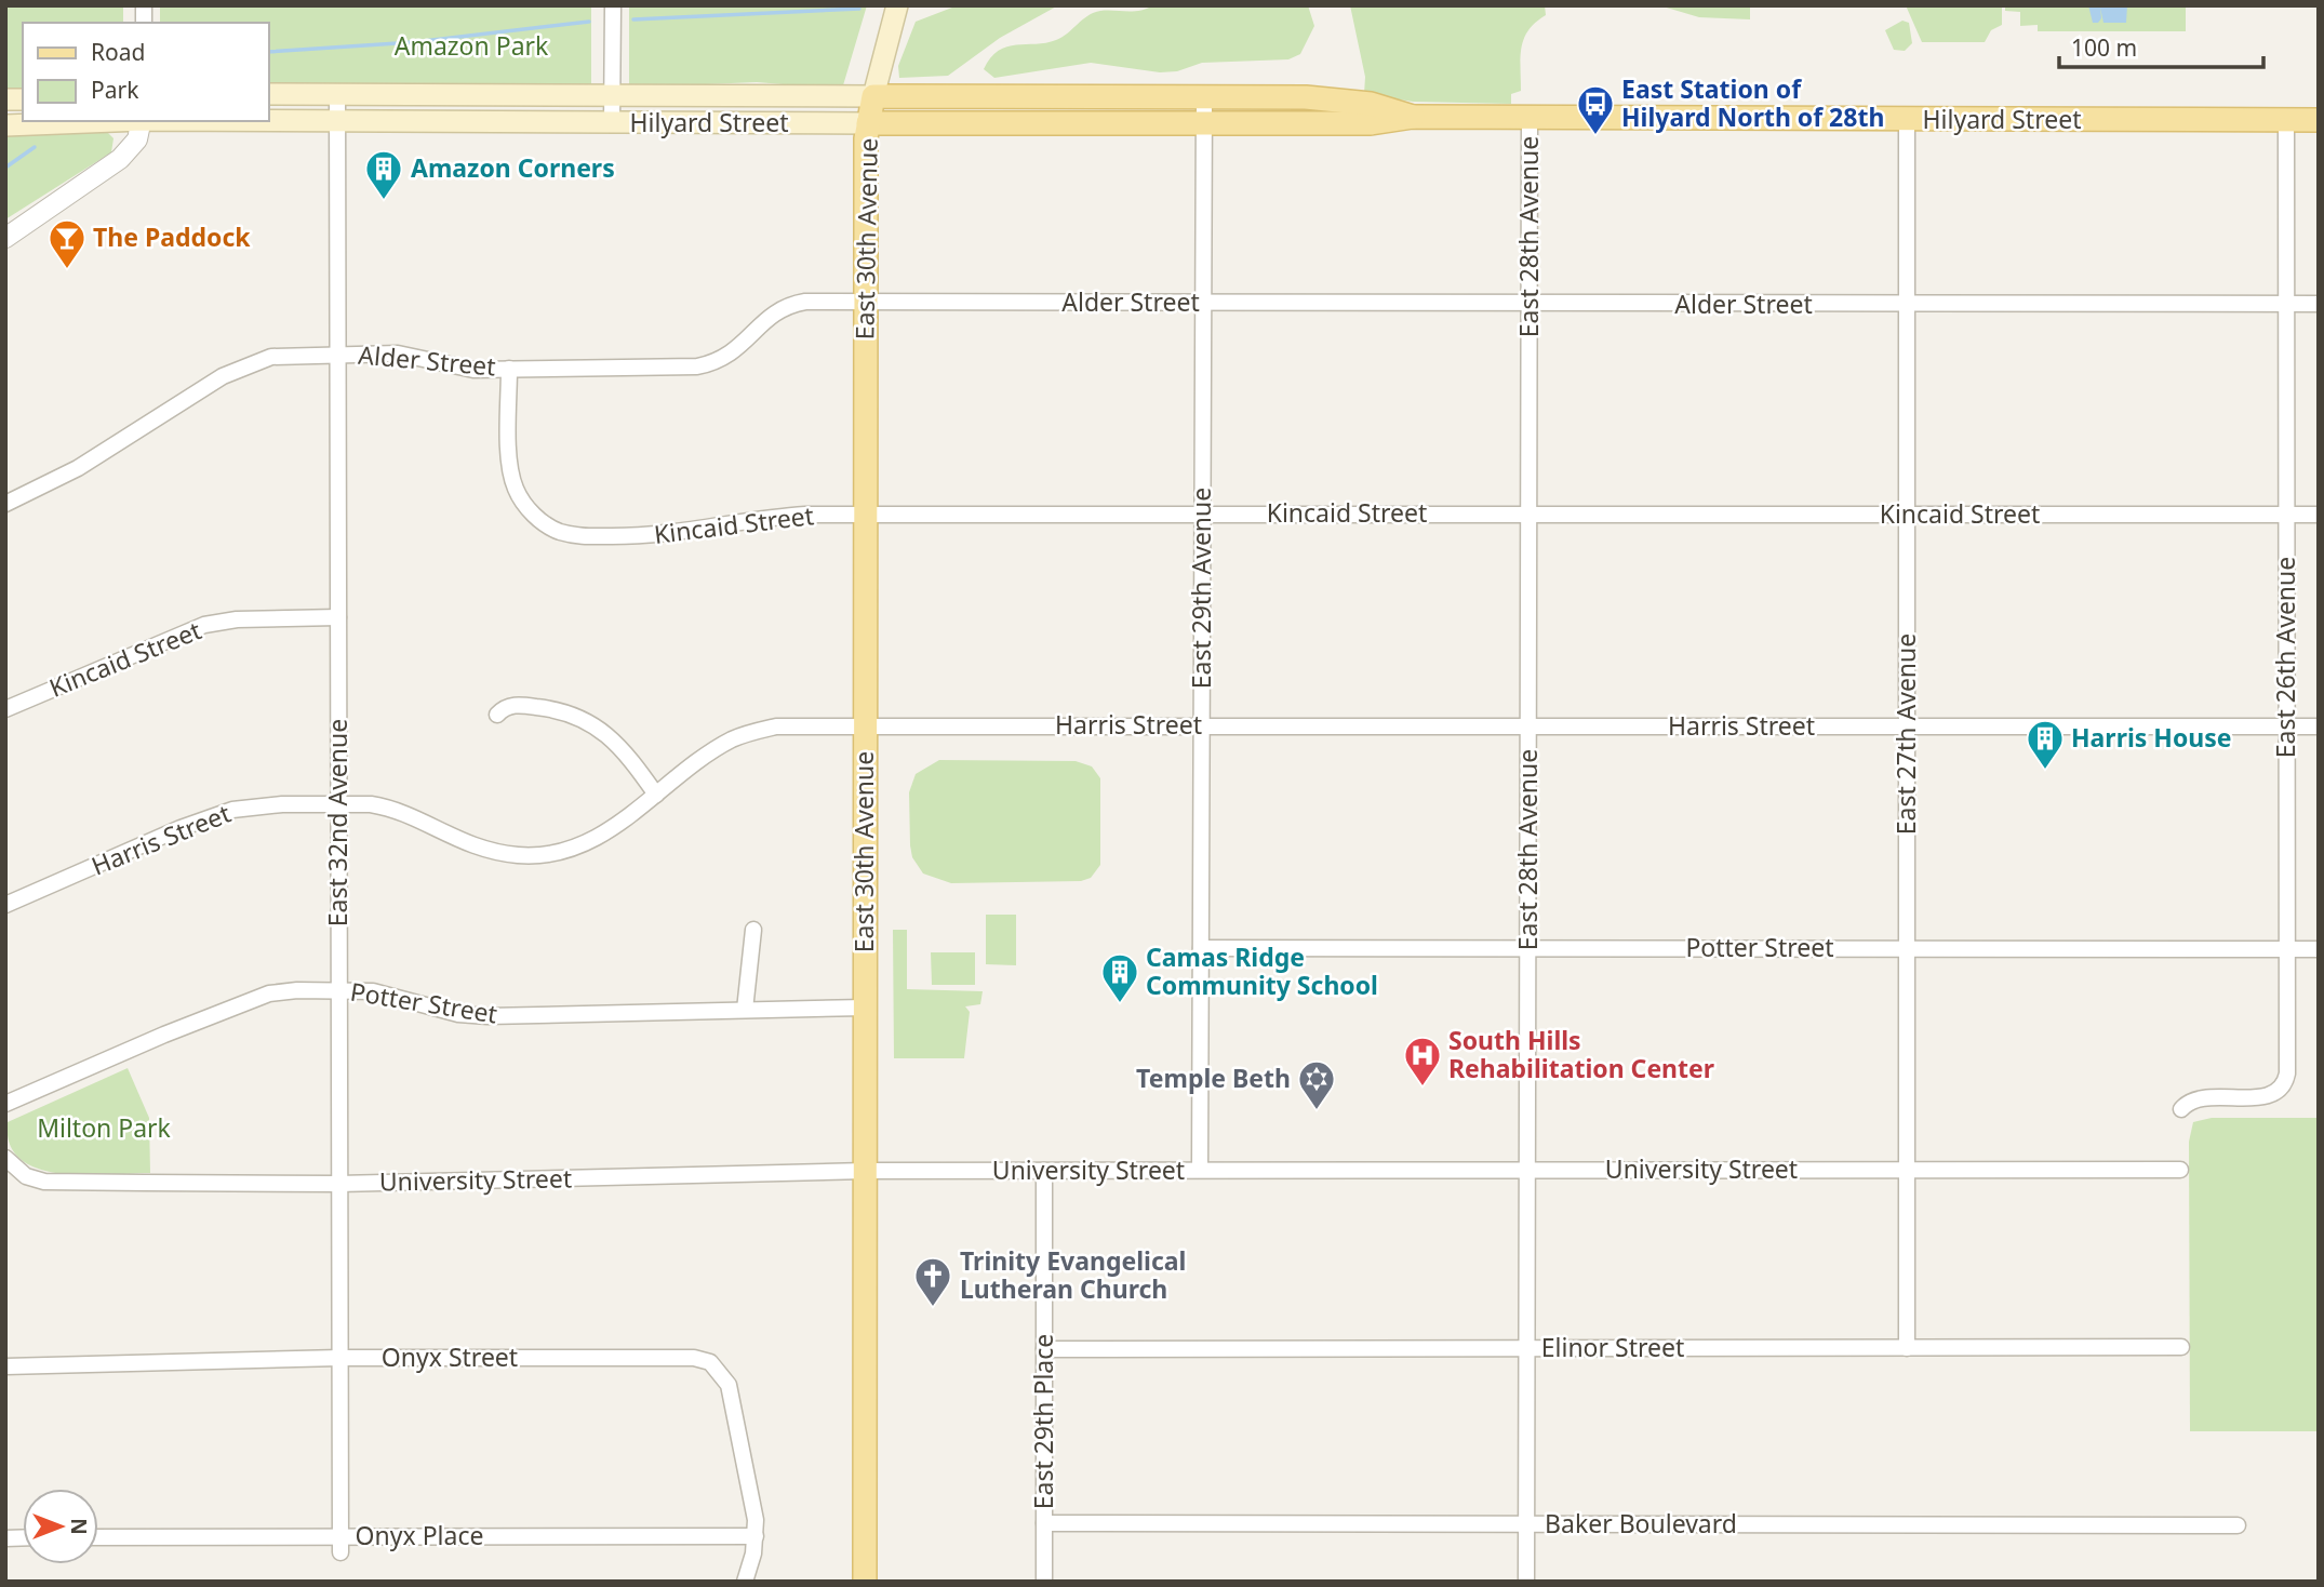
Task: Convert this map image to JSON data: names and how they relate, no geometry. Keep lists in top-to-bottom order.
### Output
{
  "streets": {
    "main road": ["Hilyard Street", "East 30th Avenue"],
    "street": [
      "East 28th Avenue",
      "Alder Street",
      "Kincaid Street",
      "East 29th Avenue",
      "East 26th Avenue",
      "Harris Street",
      "East 27th Avenue",
      "East 32nd Avenue",
      "Potter Street",
      "University Street",
      "Elinor Street",
      "Onyx Street",
      "East 29th Place",
      "Baker Boulevard",
      "Onyx Place"
    ]
  },
  "crossings": [
    ["Hilyard Street", "East 28th Avenue"],
    ["Hilyard Street", "East 30th Avenue"],
    ["Hilyard Street", "East 29th Avenue"],
    ["Hilyard Street", "East 26th Avenue"],
    ["Hilyard Street", "East 27th Avenue"],
    ["Hilyard Street", "East 32nd Avenue"],
    ["East 28th Avenue", "Alder Street"],
    ["East 28th Avenue", "Kincaid Street"],
    ["East 28th Avenue", "Harris Street"],
    ["East 28th Avenue", "Potter Street"],
    ["East 28th Avenue", "University Street"],
    ["East 28th Avenue", "Elinor Street"],
    ["East 28th Avenue", "Baker Boulevard"],
    ["East 30th Avenue", "Alder Street"],
    ["East 30th Avenue", "Kincaid Street"],
    ["East 30th Avenue", "Harris Street"],
    ["East 30th Avenue", "Potter Street"],
    ["East 30th Avenue", "University Street"],
    ["Alder Street", "Kincaid Street"],
    ["Alder Street", "East 29th Avenue"],
    ["Alder Street", "East 26th Avenue"],
    ["Alder Street", "East 27th Avenue"],
    ["Alder Street", "East 32nd Avenue"],
    ["Kincaid Street", "East 29th Avenue"],
    ["Kincaid Street", "East 26th Avenue"],
    ["Kincaid Street", "East 27th Avenue"],
    ["Kincaid Street", "East 32nd Avenue"],
    ["East 29th Avenue", "Harris Street"],
    ["East 29th Avenue", "Potter Street"],
    ["East 29th Avenue", "University Street"],
    ["East 26th Avenue", "Harris Street"],
    ["East 26th Avenue", "Potter Street"],
    ["Harris Street", "East 27th Avenue"],
    ["Harris Street", "East 32nd Avenue"],
    ["East 27th Avenue", "Potter Street"],
    ["East 27th Avenue", "University Street"],
    ["East 27th Avenue", "Elinor Street"],
    ["East 32nd Avenue", "Potter Street"],
    ["East 32nd Avenue", "University Street"],
    ["East 32nd Avenue", "Onyx Street"],
    ["East 32nd Avenue", "Onyx Place"],
    ["University Street", "East 29th Place"],
    ["Elinor Street", "East 29th Place"],
    ["Onyx Street", "Onyx Place"],
    ["East 29th Place", "Baker Boulevard"]
  ],
  "parks": ["Amazon Park", "Milton Park"],
  "places": {
    "bus stop": ["East Station of Hilyard North of 28th"],
    "building": ["Amazon Corners", "Harris House", "Camas Ridge Community School"],
    "bar": ["The Paddock"],
    "hospital": ["South Hills Rehabilitation Center"],
    "synagogue": ["Temple Beth"],
    "church": ["Trinity Evangelical Lutheran Church"]
  },
  "legend": ["Road", "Park"],
  "scale_bar": "100 m",
  "north": "right"
}
